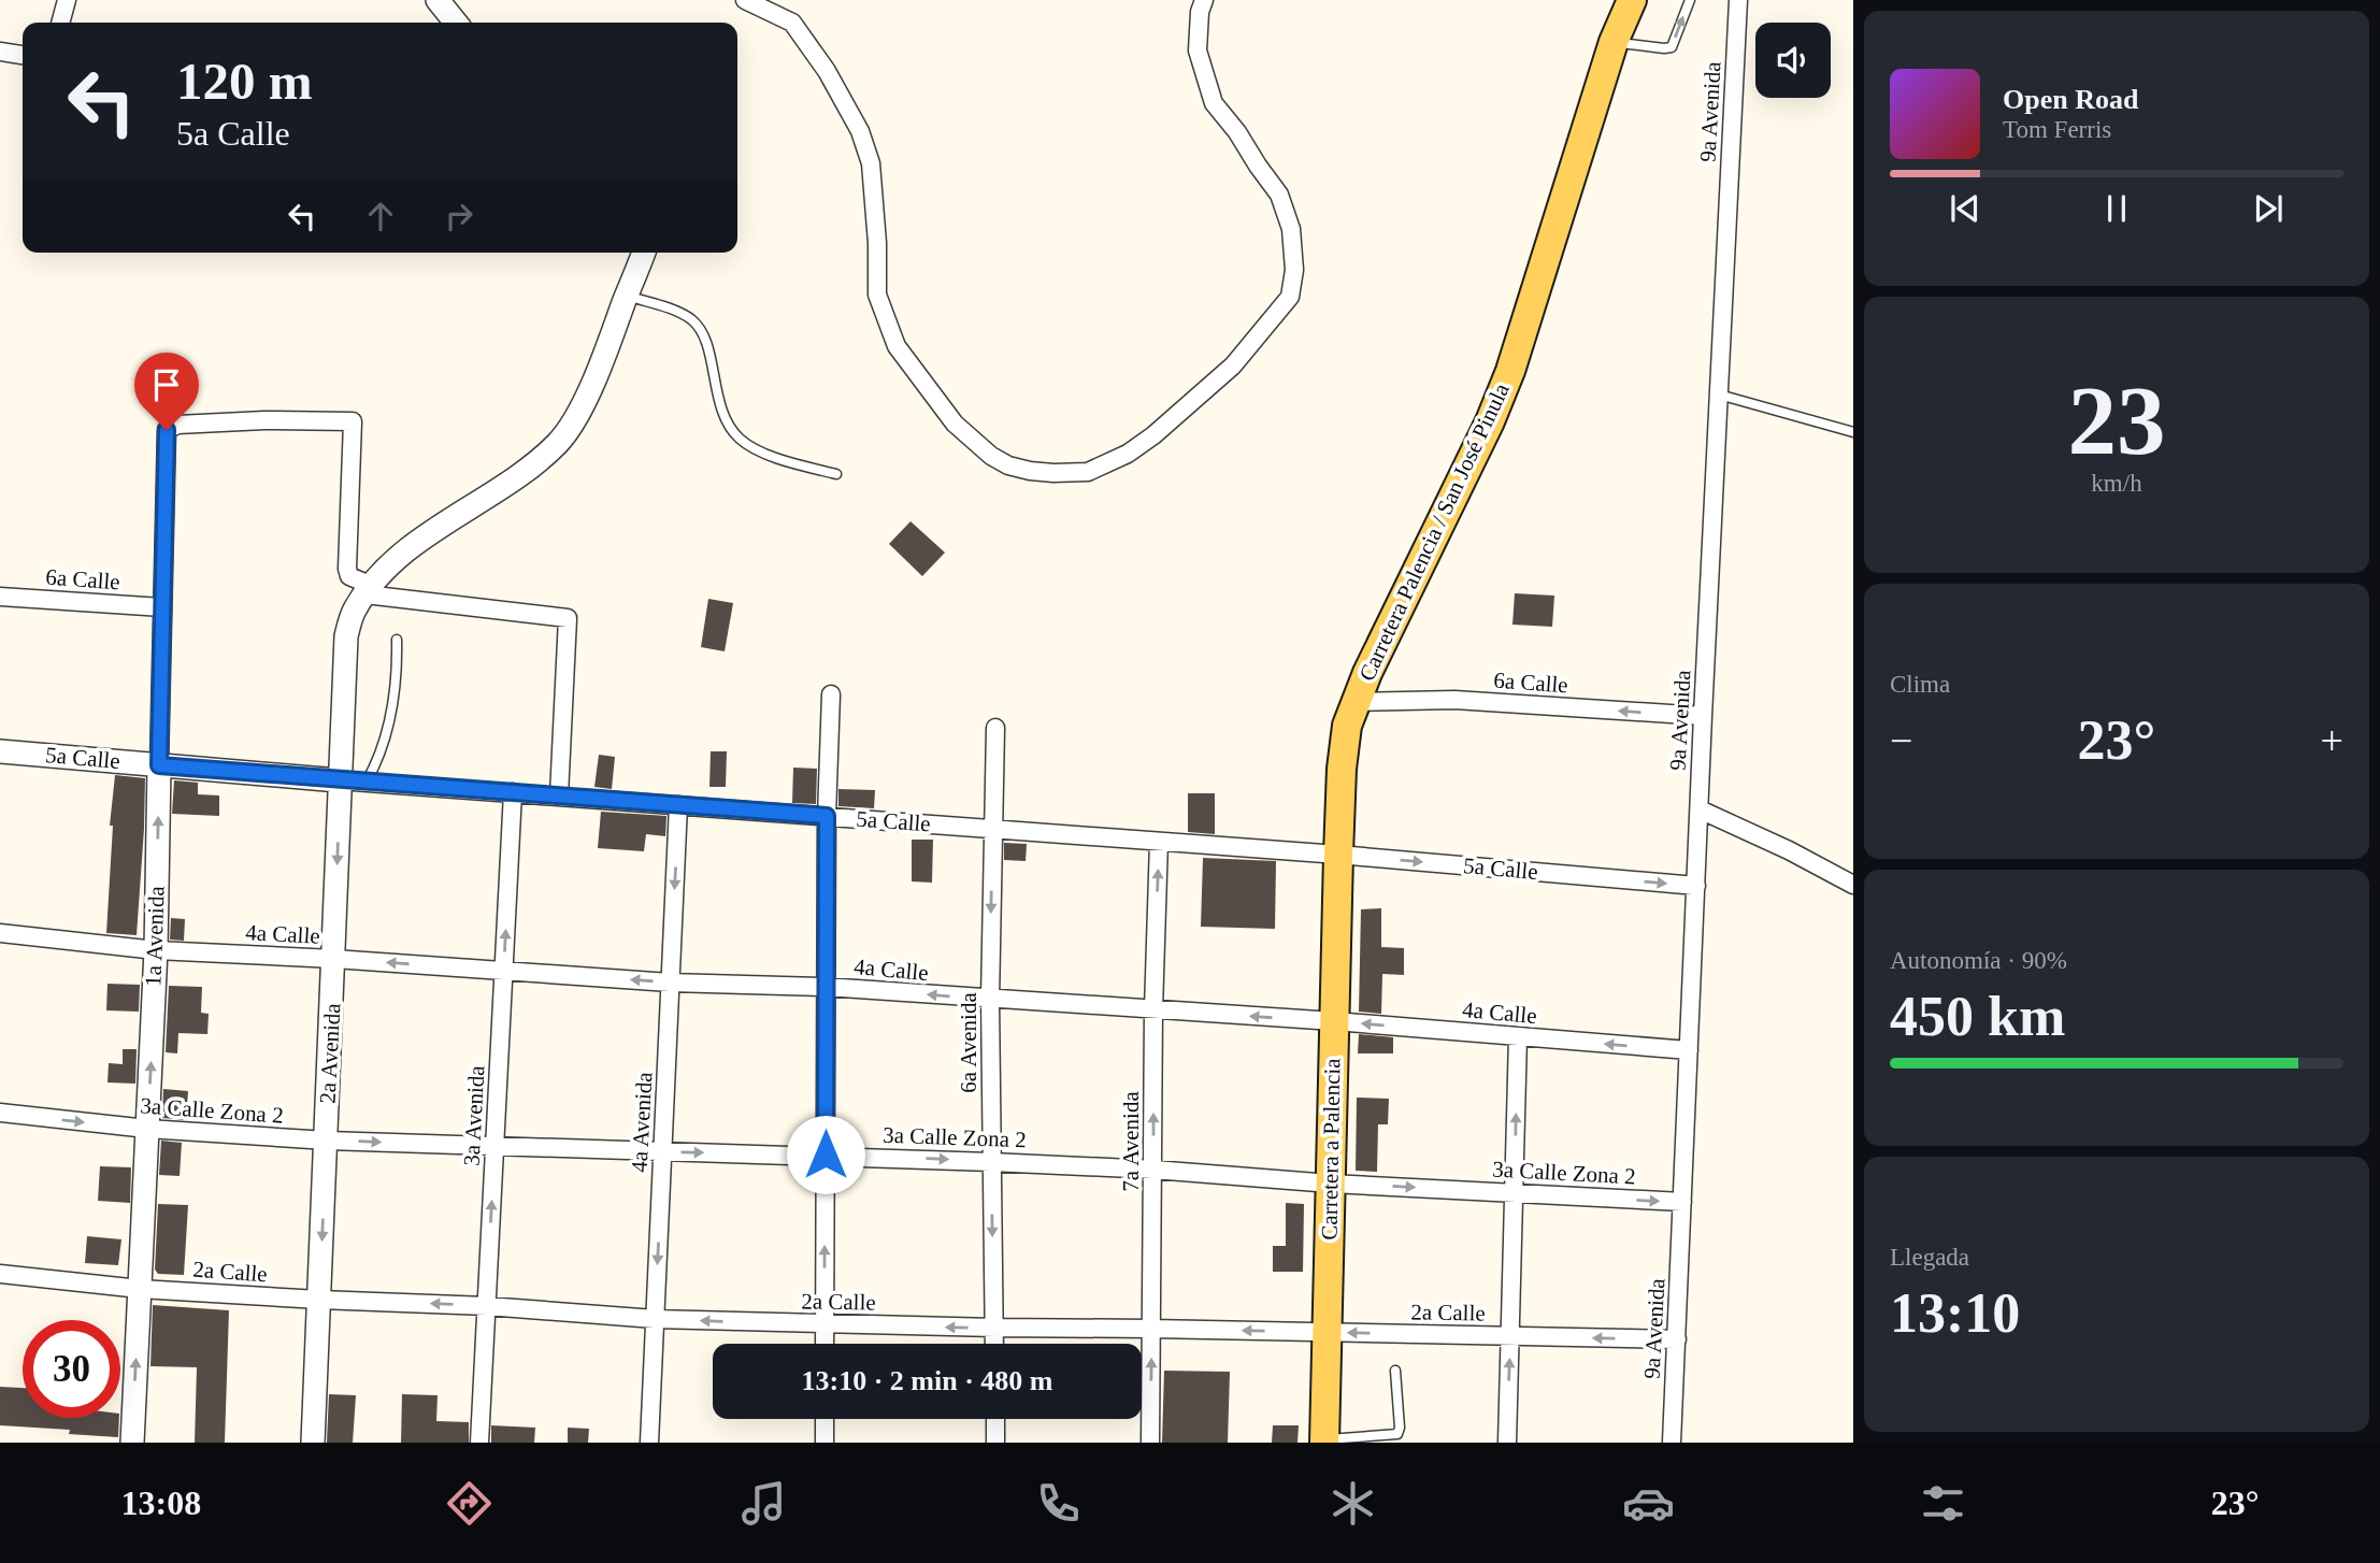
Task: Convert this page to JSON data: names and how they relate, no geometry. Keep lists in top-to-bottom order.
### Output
{
  "streets": {
    "main road": ["Carretera Palencia / San José Pinula", "Carretera a Palencia"],
    "street": [
      "9a Avenida",
      "6a Calle",
      "5a Calle",
      "4a Calle",
      "1a Avenida",
      "6a Avenida",
      "2a Avenida",
      "3a Calle Zona 2",
      "3a Avenida",
      "4a Avenida",
      "7a Avenida",
      "2a Calle"
    ]
  },
  "crossings": [
    ["9a Avenida", "6a Calle"],
    ["9a Avenida", "5a Calle"],
    ["9a Avenida", "4a Calle"],
    ["9a Avenida", "3a Calle Zona 2"],
    ["9a Avenida", "2a Calle"],
    ["Carretera Palencia / San José Pinula", "6a Calle"],
    ["Carretera Palencia / San José Pinula", "5a Calle"],
    ["Carretera Palencia / San José Pinula", "Carretera a Palencia"],
    ["6a Calle", "1a Avenida"],
    ["5a Calle", "1a Avenida"],
    ["5a Calle", "6a Avenida"],
    ["5a Calle", "2a Avenida"],
    ["5a Calle", "3a Avenida"],
    ["5a Calle", "4a Avenida"],
    ["5a Calle", "7a Avenida"],
    ["5a Calle", "Carretera a Palencia"],
    ["4a Calle", "1a Avenida"],
    ["4a Calle", "6a Avenida"],
    ["4a Calle", "2a Avenida"],
    ["4a Calle", "3a Avenida"],
    ["4a Calle", "4a Avenida"],
    ["4a Calle", "7a Avenida"],
    ["4a Calle", "Carretera a Palencia"],
    ["1a Avenida", "2a Avenida"],
    ["1a Avenida", "3a Calle Zona 2"],
    ["1a Avenida", "2a Calle"],
    ["6a Avenida", "3a Calle Zona 2"],
    ["6a Avenida", "2a Calle"],
    ["2a Avenida", "3a Calle Zona 2"],
    ["2a Avenida", "2a Calle"],
    ["3a Calle Zona 2", "3a Avenida"],
    ["3a Calle Zona 2", "4a Avenida"],
    ["3a Calle Zona 2", "7a Avenida"],
    ["3a Calle Zona 2", "Carretera a Palencia"],
    ["3a Avenida", "2a Calle"],
    ["4a Avenida", "2a Calle"],
    ["7a Avenida", "2a Calle"],
    ["Carretera a Palencia", "2a Calle"]
  ],
  "one_way": [
    "6a Calle",
    "4a Calle",
    "1a Avenida",
    "6a Avenida",
    "3a Calle Zona 2",
    "3a Avenida",
    "4a Avenida",
    "7a Avenida",
    "2a Calle"
  ],
  "page": {
    "turn": ["120 m", "5a Calle"],
    "song": ["Open Road", "Tom Ferris"],
    "tile": [
      ["23", "km/h"],
      "Clima",
      ["Autonomía · 90%", "450 km"],
      ["Llegada", "13:10"]
    ],
    "heat": ["−", "23°", "+"],
    "limit": "30",
    "trip": "13:10 · 2 min · 480 m",
    "tabs": ["13:08", "23°"]
  }
}
